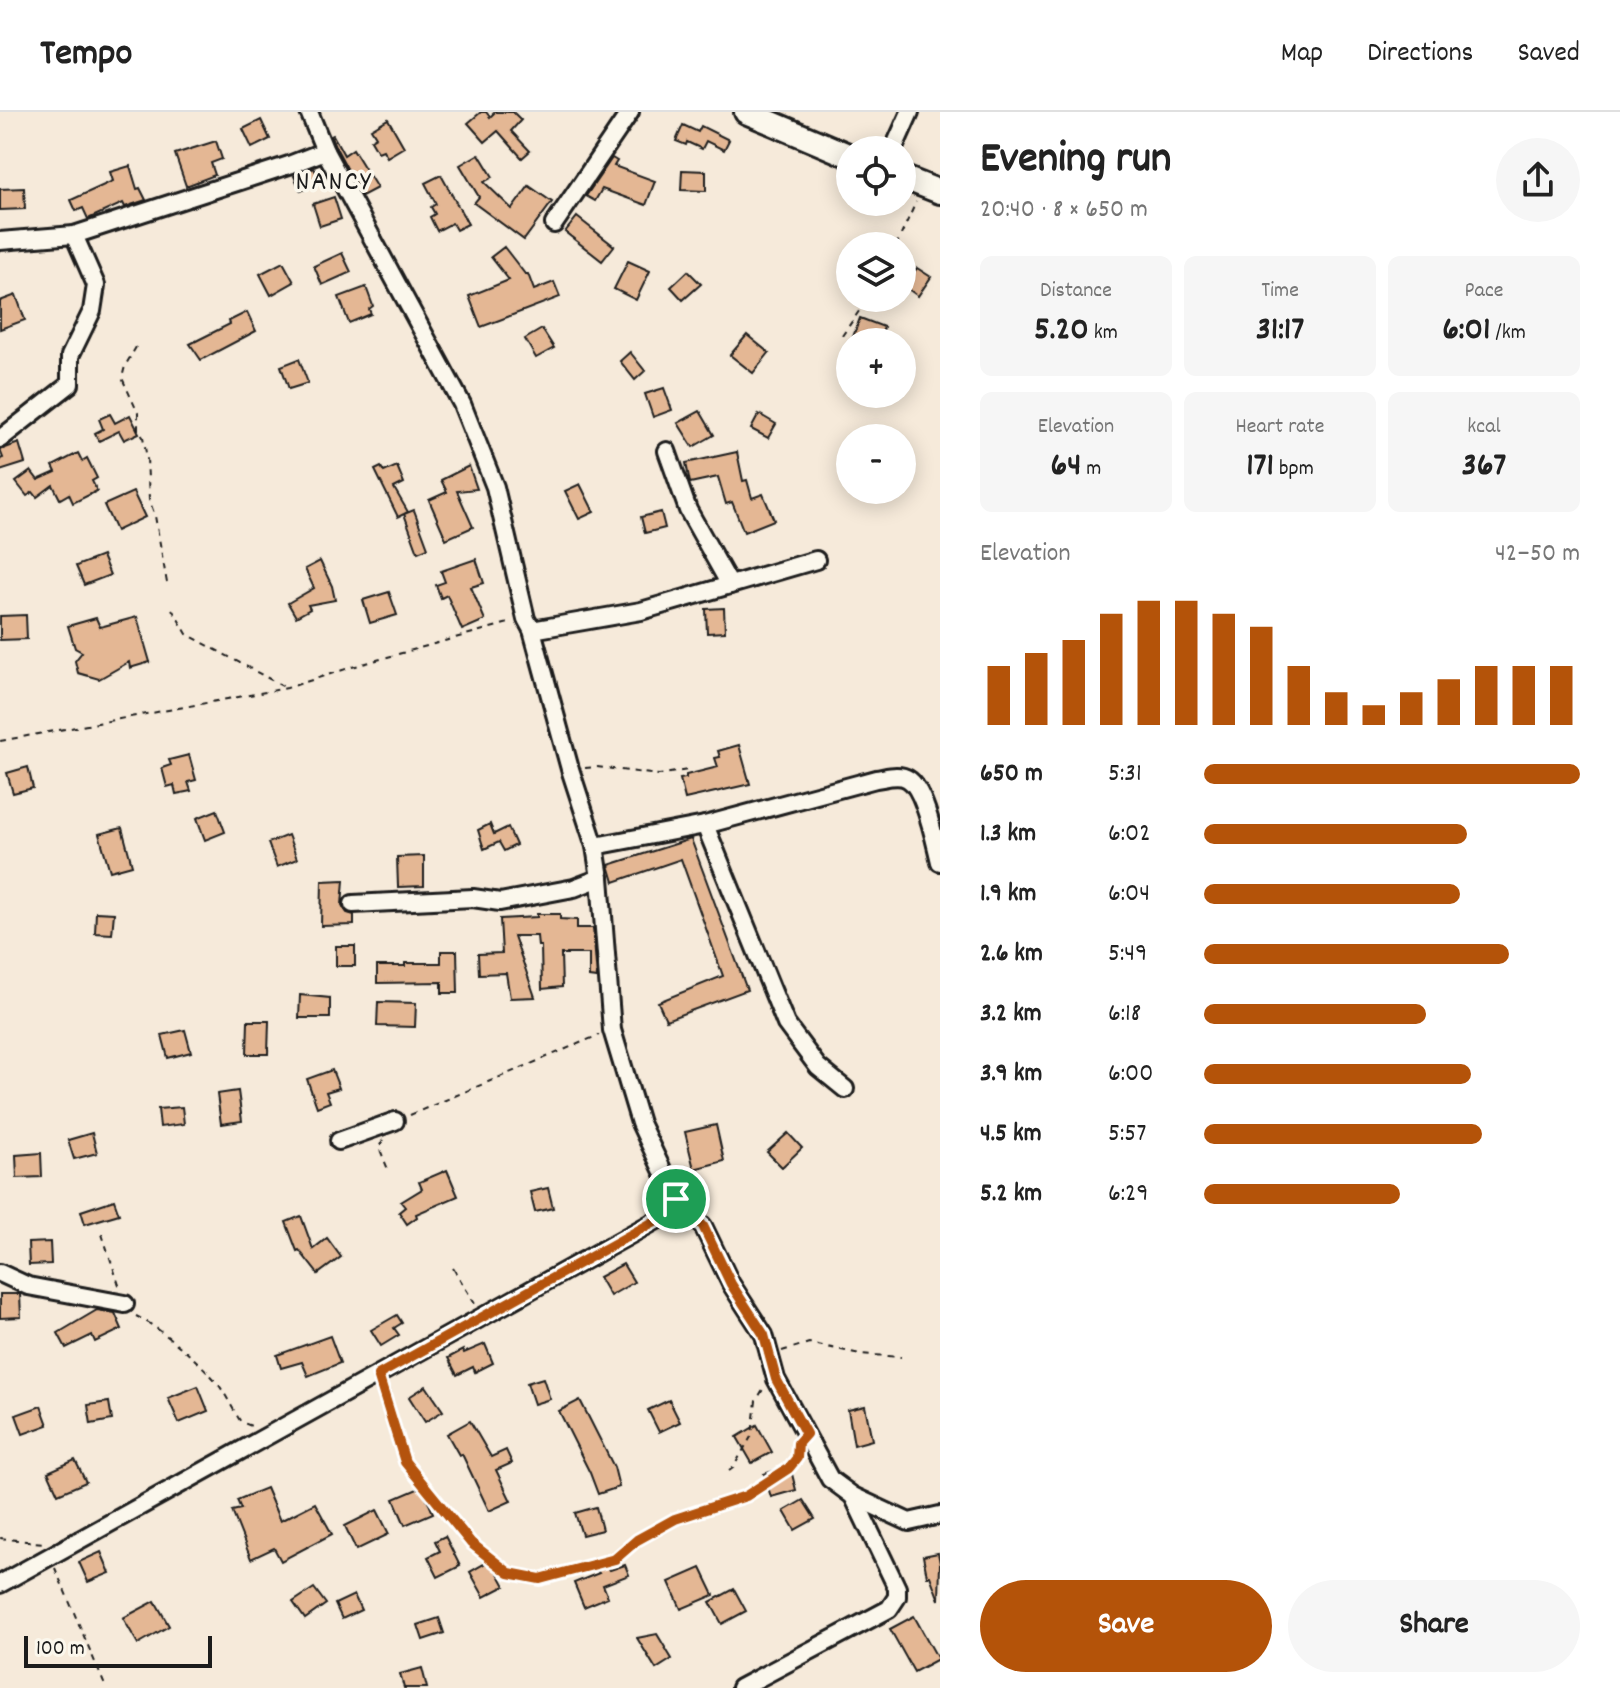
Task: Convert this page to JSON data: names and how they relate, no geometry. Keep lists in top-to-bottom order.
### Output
{
  "districts": ["NANCY"],
  "scale_bar": "100 m",
  "page": {
    "header": "Tempo",
    "nav": ["Map", "Directions", "Saved"],
    "heading": ["Evening run", "20:40 · 8 × 650 m"],
    "map_buttons": ["+", "−"],
    "stats": [
      ["Distance", "5.20 km"],
      ["Time", "31:17"],
      ["Pace", "6:01 /km"],
      ["Elevation", "64 m"],
      ["Heart rate", "171 bpm"],
      ["kcal", "367"]
    ],
    "chart": ["Elevation", "42–50 m"],
    "list": [
      {
        "name": "650 m",
        "note": "5:31"
      },
      {
        "name": "1.3 km",
        "note": "6:02"
      },
      {
        "name": "1.9 km",
        "note": "6:04"
      },
      {
        "name": "2.6 km",
        "note": "5:49"
      },
      {
        "name": "3.2 km",
        "note": "6:18"
      },
      {
        "name": "3.9 km",
        "note": "6:00"
      },
      {
        "name": "4.5 km",
        "note": "5:57"
      },
      {
        "name": "5.2 km",
        "note": "6:29"
      }
    ],
    "buttons": ["Save", "Share"],
    "scale": "100 m"
  }
}
